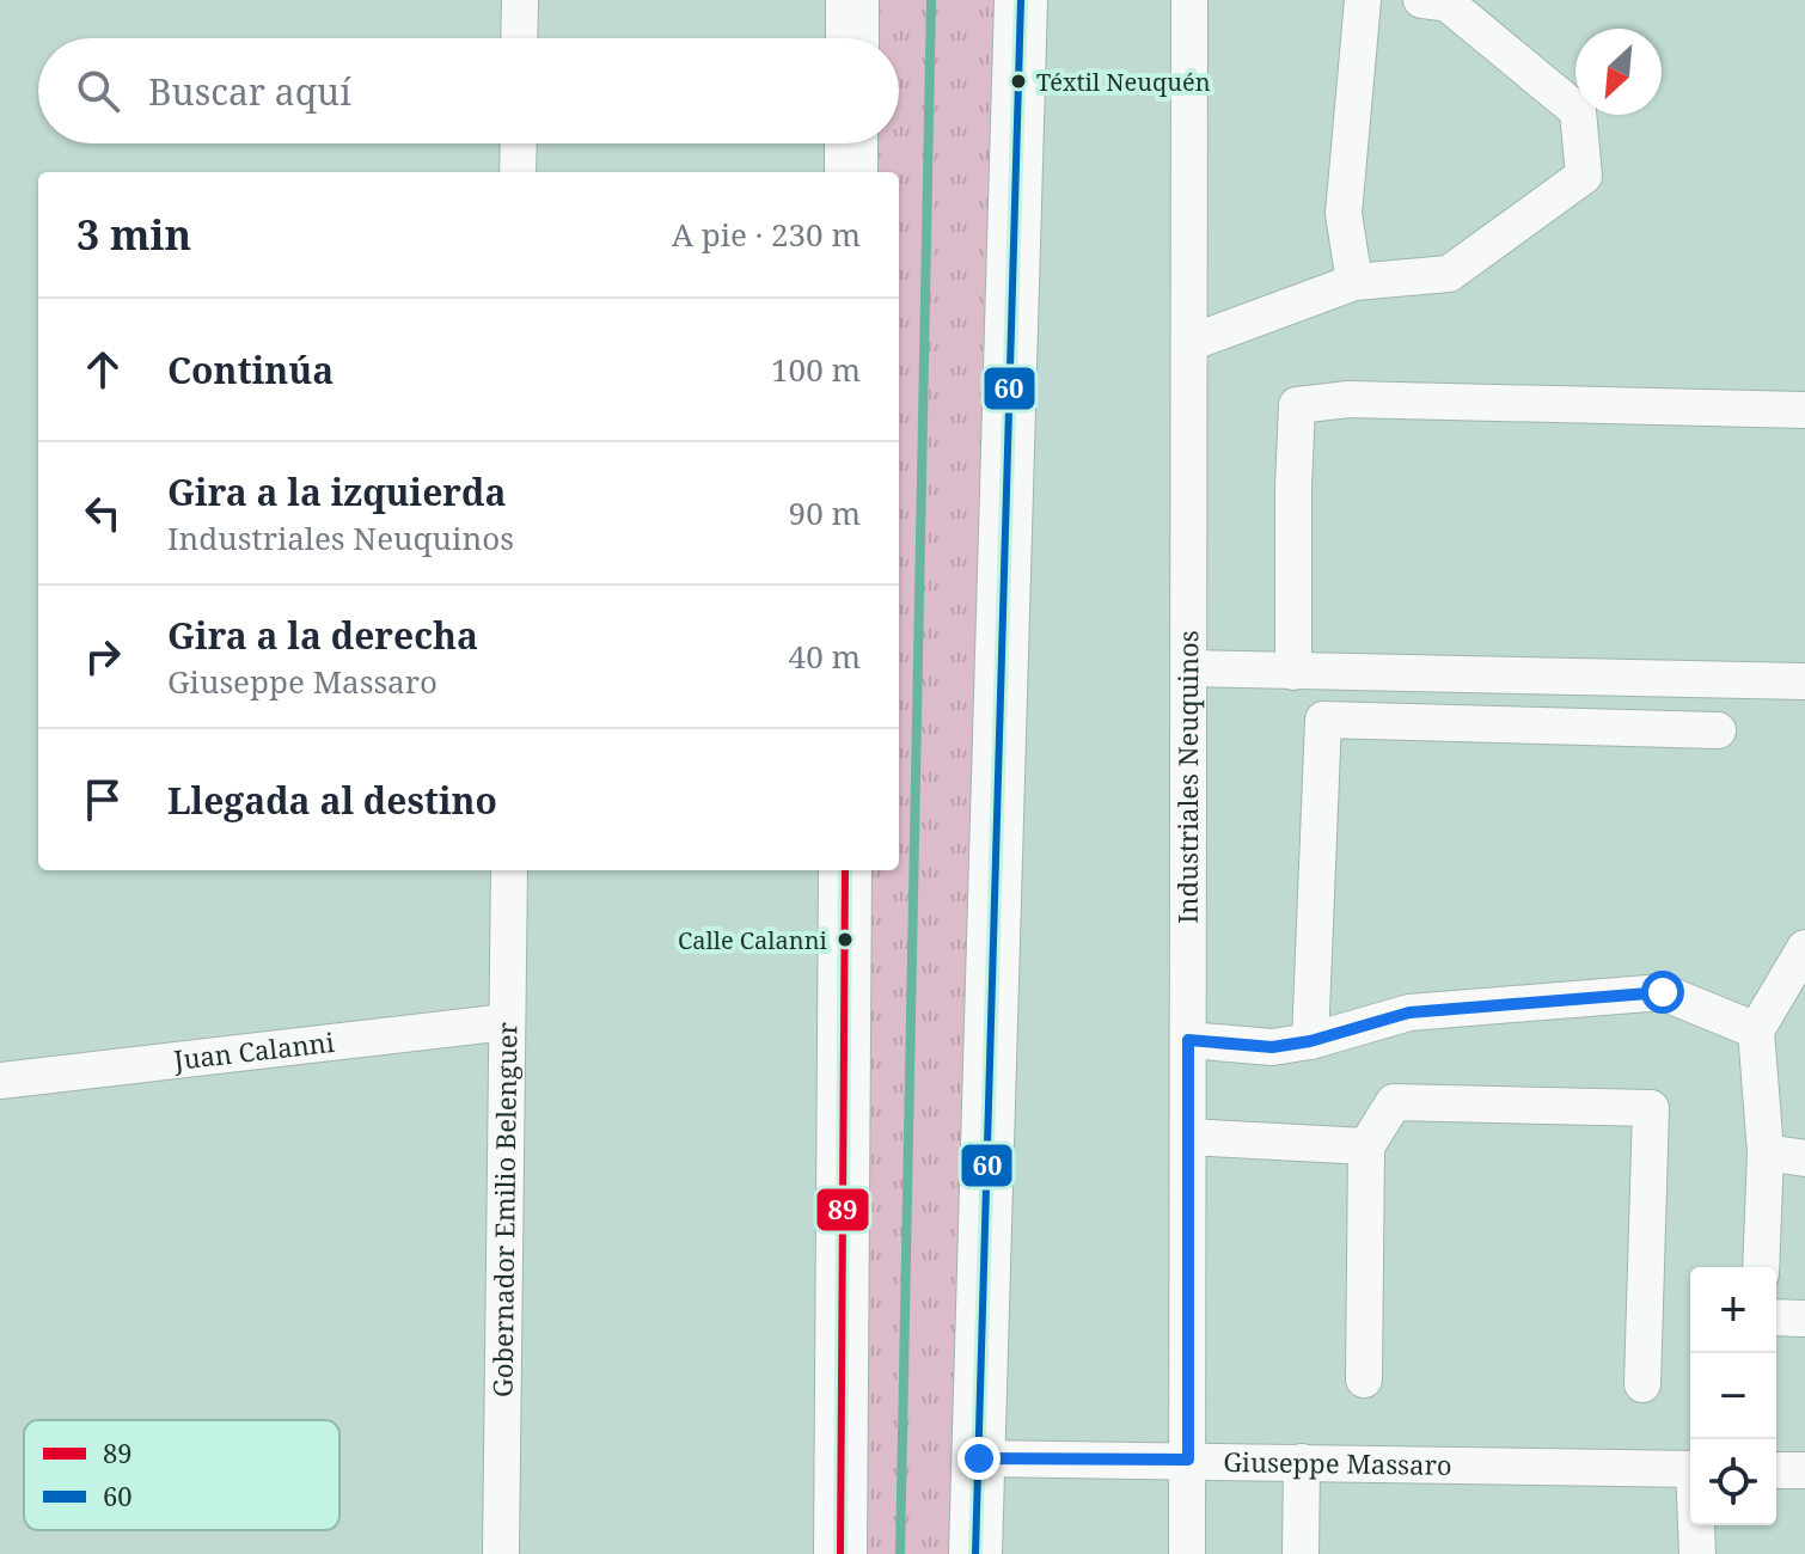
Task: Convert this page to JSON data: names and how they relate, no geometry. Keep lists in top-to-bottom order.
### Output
{
  "streets": {
    "street": [
      "Industriales Neuquinos",
      "Juan Calanni",
      "Gobernador Emilio Belenguer",
      "Giuseppe Massaro"
    ]
  },
  "crossings": [
    ["Industriales Neuquinos", "Giuseppe Massaro"],
    ["Juan Calanni", "Gobernador Emilio Belenguer"]
  ],
  "places": ["Téxtil Neuquén", "Calle Calanni"],
  "lines": ["transit line 60", "transit line 89"],
  "legend": ["89", "60"],
  "north": "bottom left",
  "page": {
    "search": "Buscar aquí",
    "heading": ["3 min", "A pie · 230 m"],
    "list": [
      ["Continúa", "100 m"],
      ["Gira a la izquierda", "Industriales Neuquinos", "90 m"],
      ["Gira a la derecha", "Giuseppe Massaro", "40 m"],
      "Llegada al destino"
    ],
    "map_buttons": ["+", "−"]
  }
}
